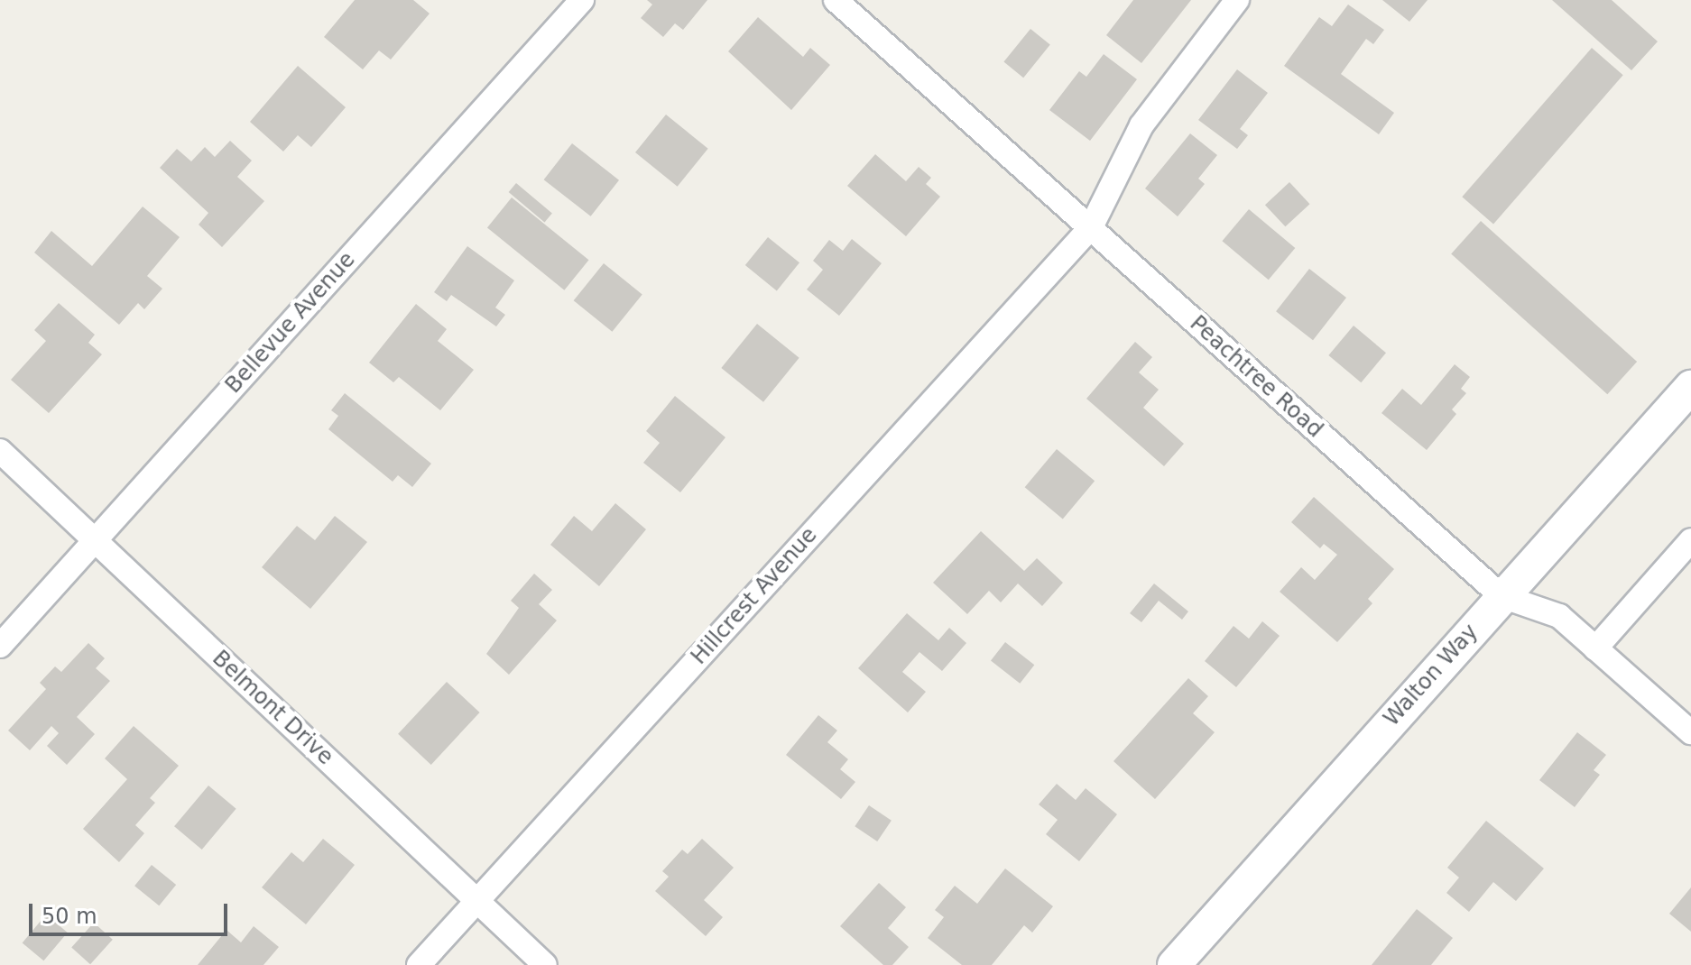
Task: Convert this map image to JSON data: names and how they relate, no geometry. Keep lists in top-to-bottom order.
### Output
{
  "streets": {
    "main road": ["Walton Way"],
    "street": [
      "Bellevue Avenue",
      "Peachtree Road",
      "Hillcrest Avenue",
      "Belmont Drive"
    ]
  },
  "crossings": [
    ["Bellevue Avenue", "Belmont Drive"],
    ["Peachtree Road", "Hillcrest Avenue"],
    ["Peachtree Road", "Walton Way"],
    ["Hillcrest Avenue", "Belmont Drive"]
  ],
  "scale_bar": "50 m"
}
